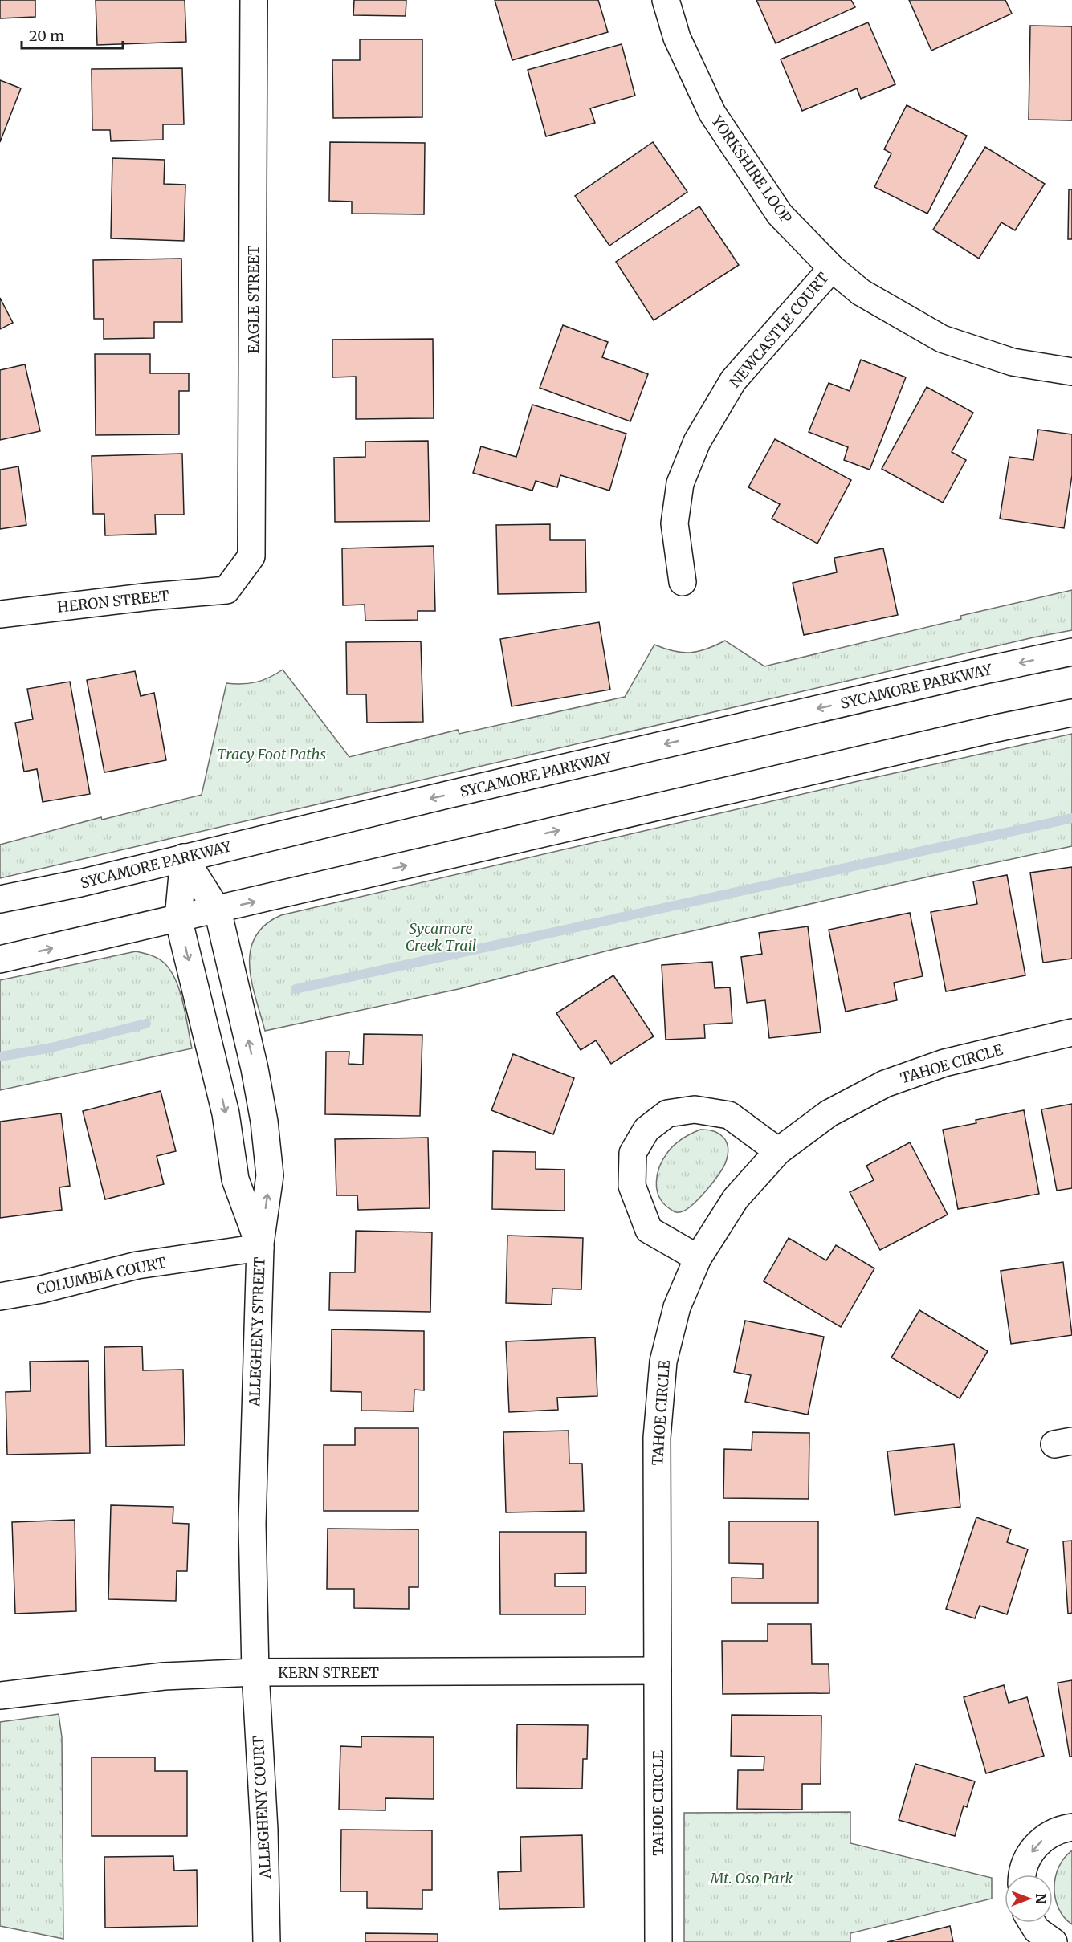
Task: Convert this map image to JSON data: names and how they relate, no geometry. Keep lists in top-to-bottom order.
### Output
{
  "streets": {
    "street": [
      "YORKSHIRE LOOP",
      "EAGLE STREET",
      "NEWCASTLE COURT",
      "HERON STREET",
      "SYCAMORE PARKWAY",
      "TAHOE CIRCLE",
      "COLUMBIA COURT",
      "ALLEGHENY STREET",
      "KERN STREET",
      "ALLEGHENY COURT"
    ]
  },
  "crossings": [
    ["YORKSHIRE LOOP", "NEWCASTLE COURT"],
    ["EAGLE STREET", "HERON STREET"],
    ["SYCAMORE PARKWAY", "ALLEGHENY STREET"],
    ["TAHOE CIRCLE", "KERN STREET"],
    ["COLUMBIA COURT", "ALLEGHENY STREET"],
    ["ALLEGHENY STREET", "KERN STREET"],
    ["ALLEGHENY STREET", "ALLEGHENY COURT"],
    ["KERN STREET", "ALLEGHENY COURT"]
  ],
  "parks": ["Tracy Foot Paths", "Sycamore Creek Trail", "Mt. Oso Park"],
  "scale_bar": "20 m",
  "north": "right"
}
